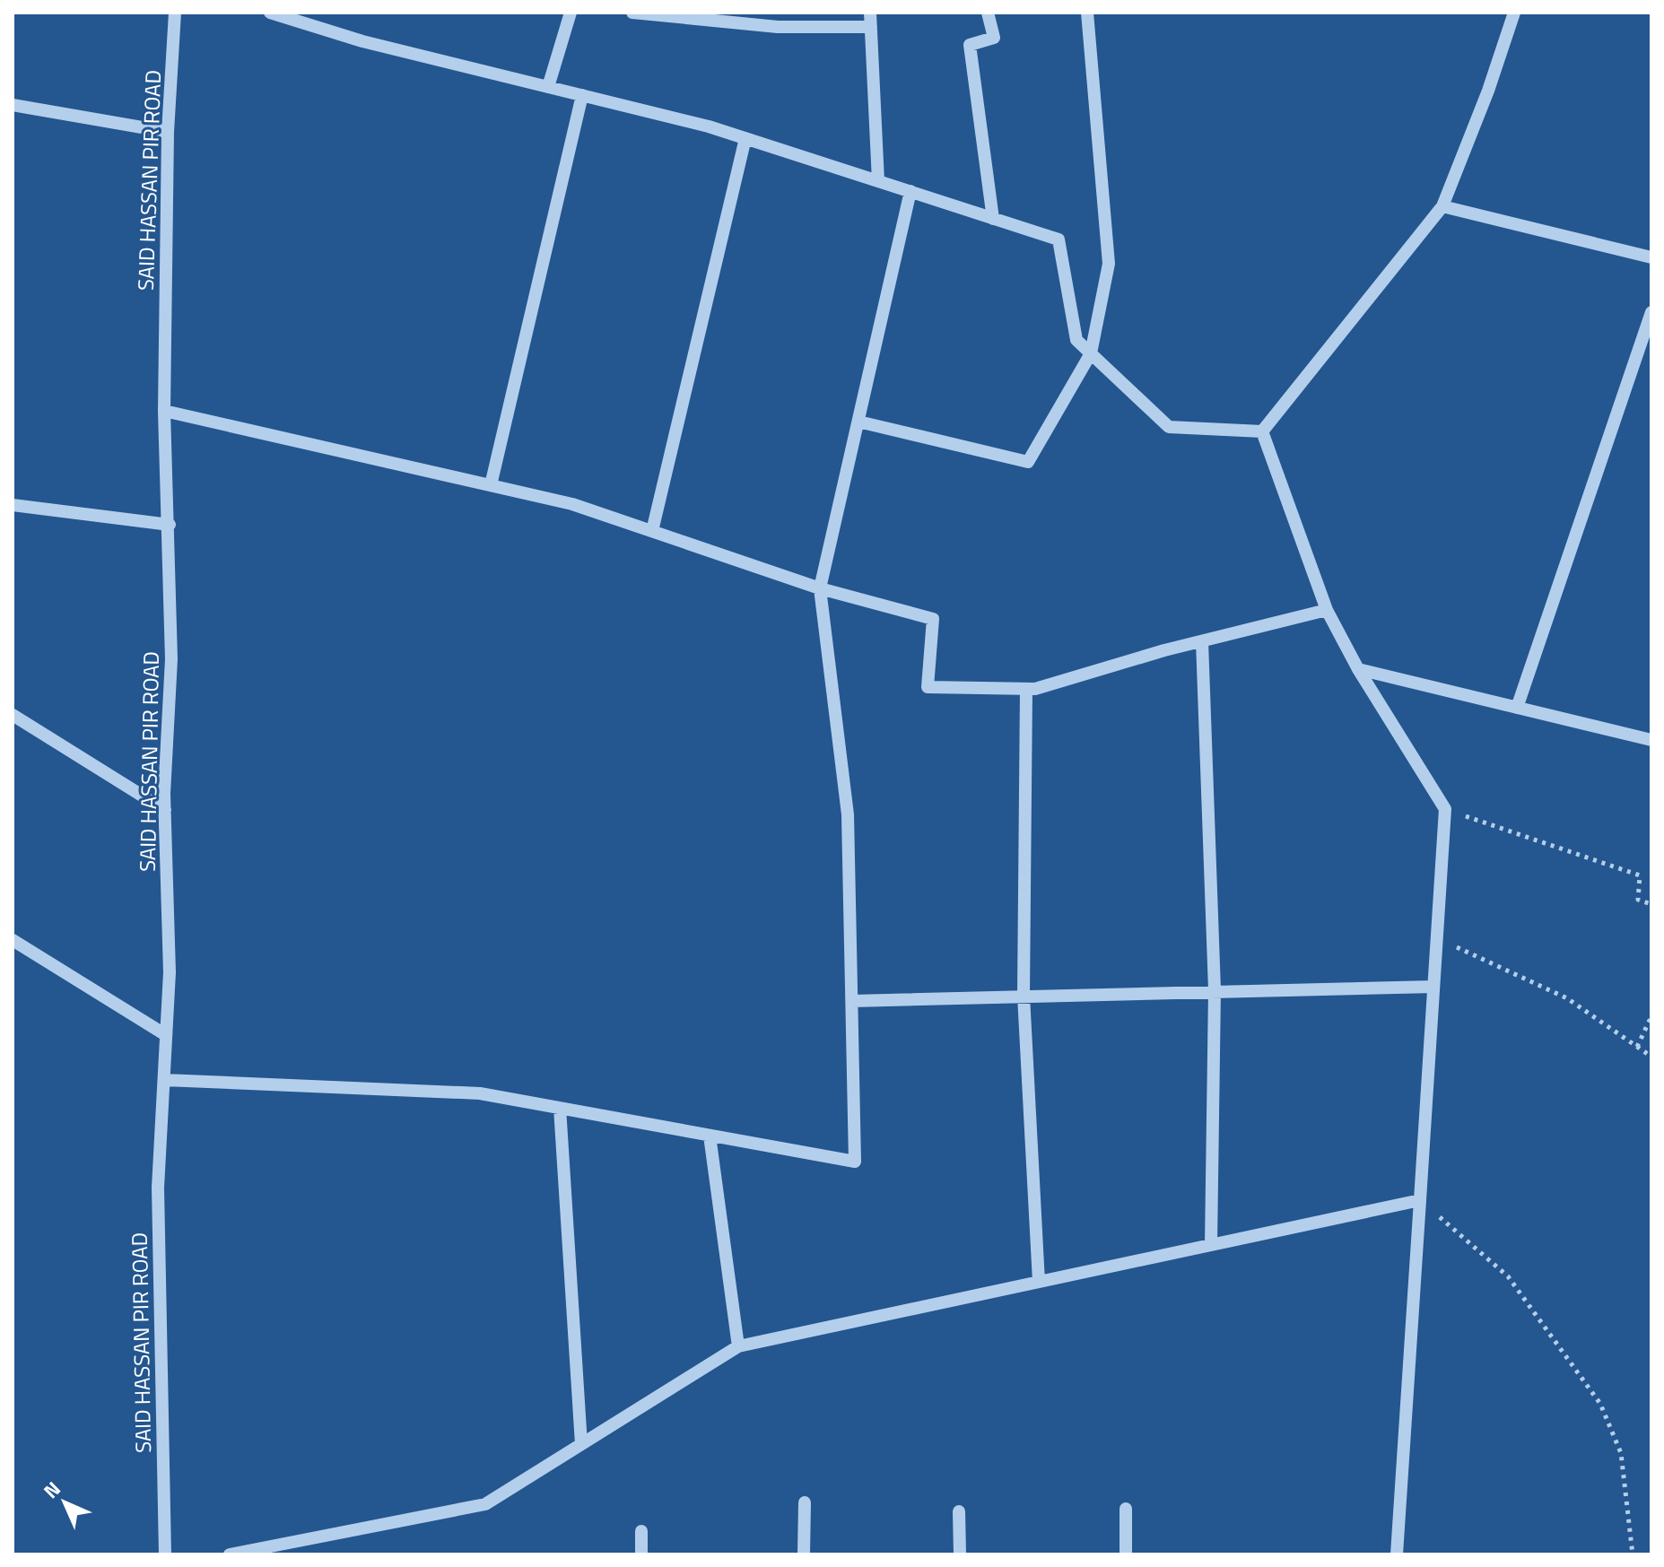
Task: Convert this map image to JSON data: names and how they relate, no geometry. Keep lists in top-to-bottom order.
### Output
{
  "streets": {
    "street": ["SAID HASSAN PIR ROAD"]
  },
  "north": "top left"
}
